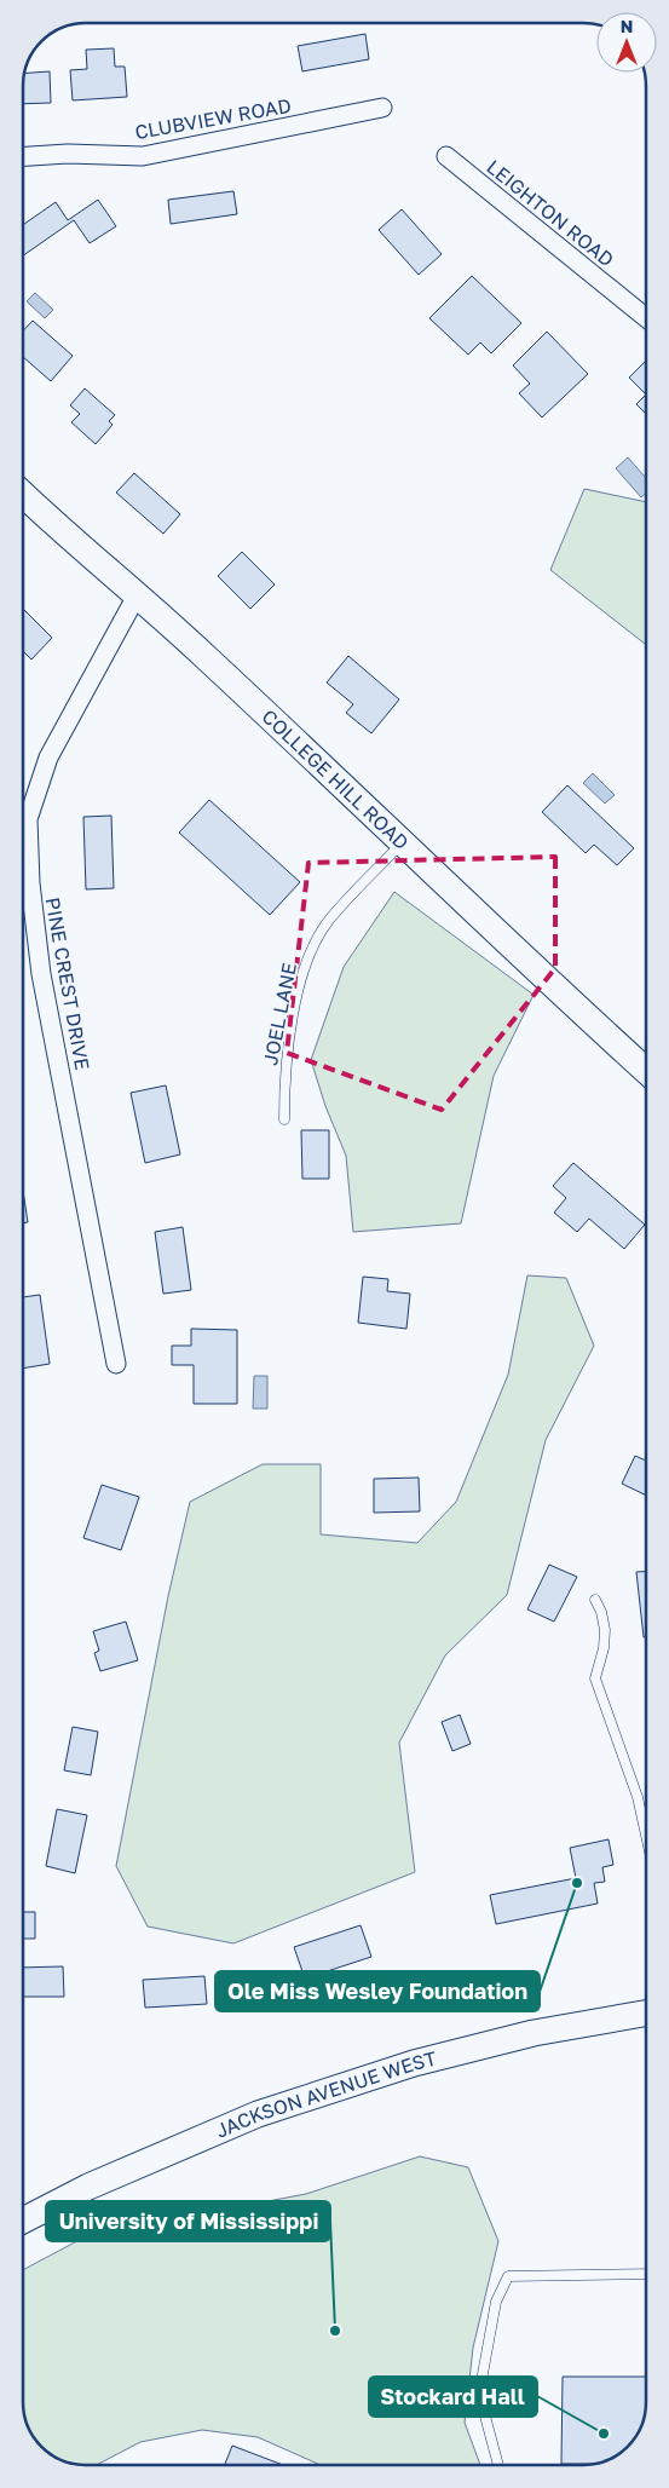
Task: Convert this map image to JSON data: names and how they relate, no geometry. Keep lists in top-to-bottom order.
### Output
{
  "streets": {
    "street": [
      "CLUBVIEW ROAD",
      "LEIGHTON ROAD",
      "COLLEGE HILL ROAD",
      "PINE CREST DRIVE",
      "JACKSON AVENUE WEST"
    ],
    "lane": ["JOEL LANE"]
  },
  "crossings": [
    ["COLLEGE HILL ROAD", "PINE CREST DRIVE"],
    ["COLLEGE HILL ROAD", "JOEL LANE"]
  ],
  "places": ["Ole Miss Wesley Foundation", "University of Mississippi", "Stockard Hall"],
  "north": "top"
}
